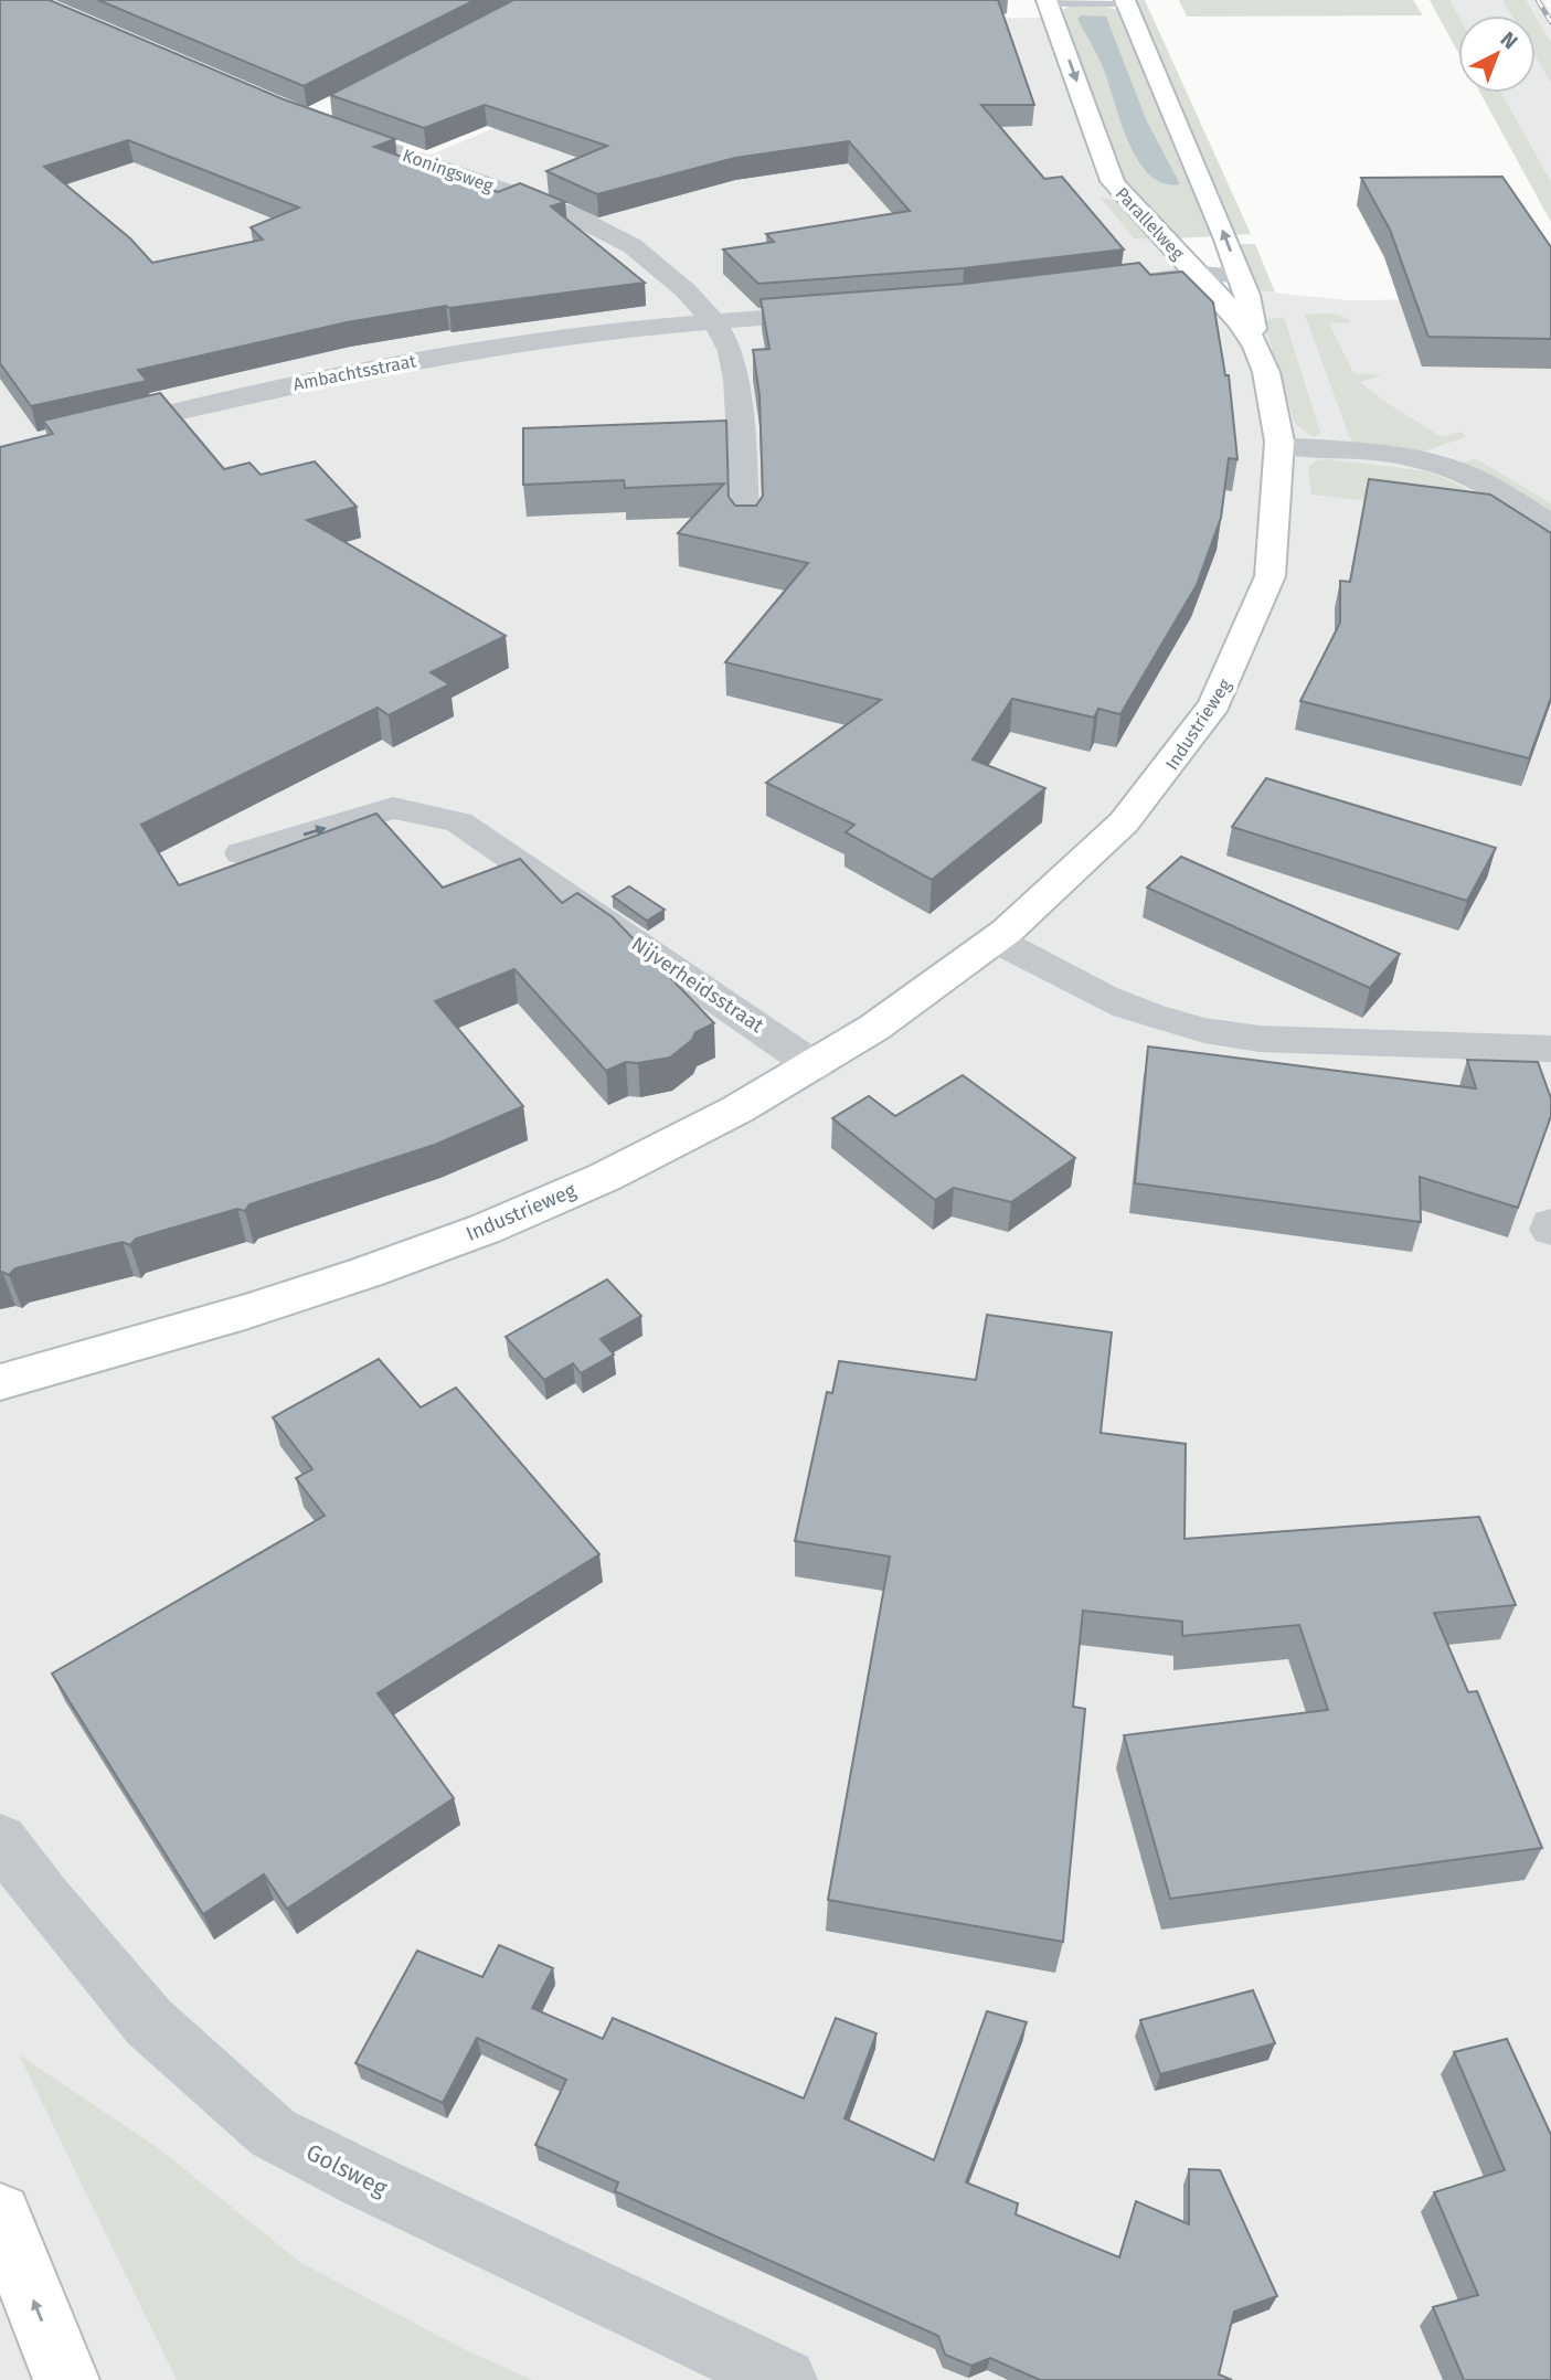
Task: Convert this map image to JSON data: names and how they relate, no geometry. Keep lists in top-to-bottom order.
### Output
{
  "streets": {
    "street": [
      "Koningsweg",
      "Parallelweg",
      "Ambachtsstraat",
      "Industrieweg",
      "Nijverheidsstraat",
      "Golsweg"
    ]
  },
  "crossings": [
    ["Koningsweg", "Ambachtsstraat"],
    ["Parallelweg", "Industrieweg"],
    ["Industrieweg", "Nijverheidsstraat"]
  ],
  "one_way": ["Nijverheidsstraat"],
  "north": "top right"
}
